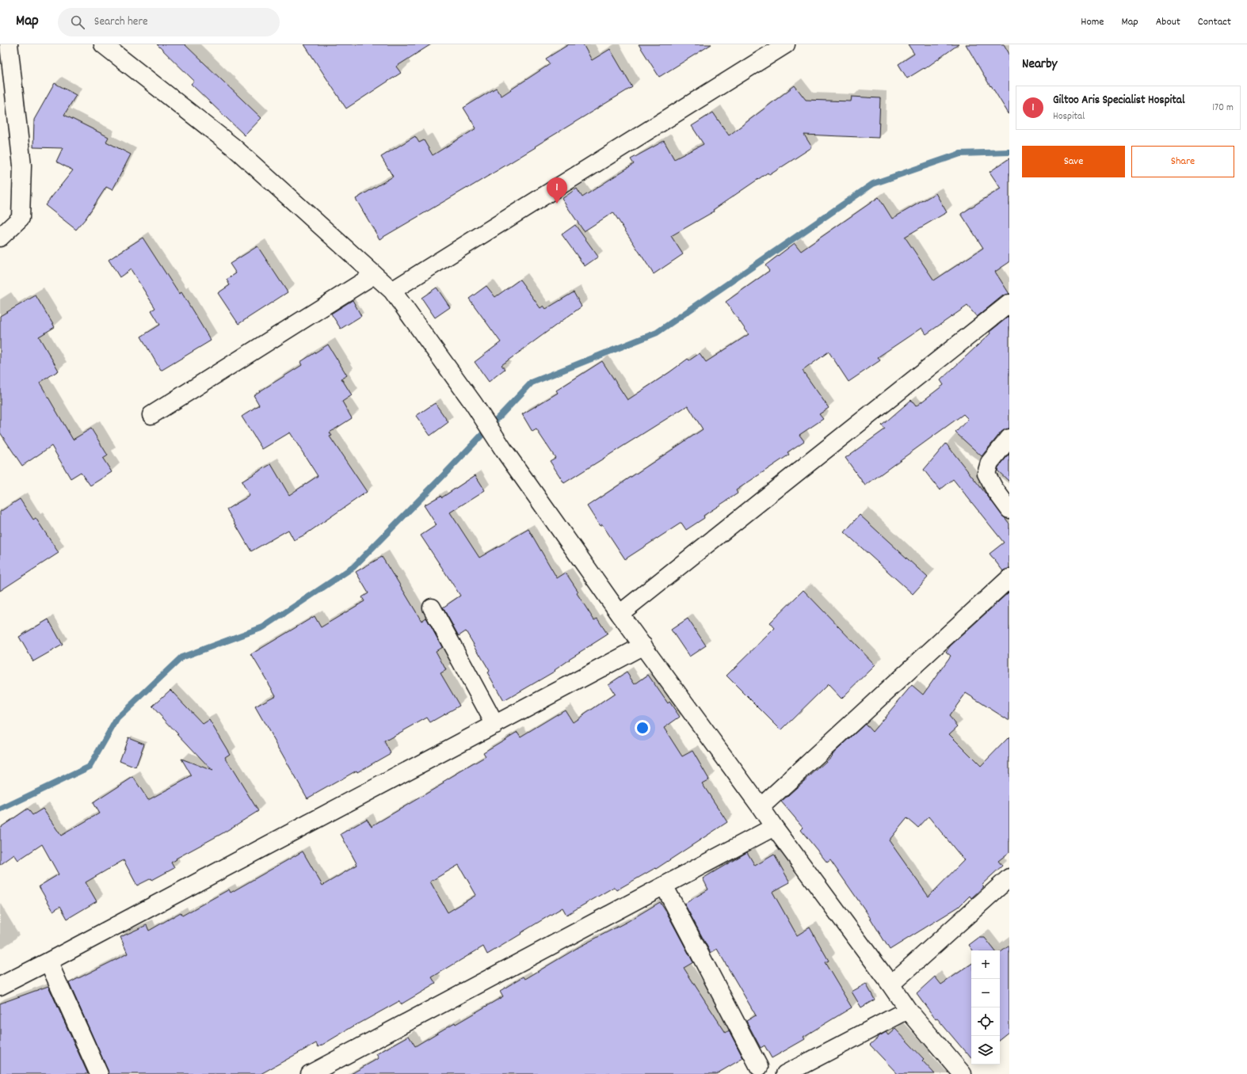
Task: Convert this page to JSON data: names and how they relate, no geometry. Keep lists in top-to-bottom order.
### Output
{
  "page": {
    "header": "Map",
    "search": "Search here",
    "nav": [
      "Home",
      "Map",
      "About",
      "Contact"
    ],
    "heading": "Nearby",
    "list": [
      {
        "mark": "1",
        "name": "Giltoo Aris Specialist Hospital",
        "note": "Hospital",
        "value": "170 m"
      }
    ],
    "buttons": ["Save", "Share"],
    "pins": "1",
    "map_buttons": ["+", "−"]
  }
}
